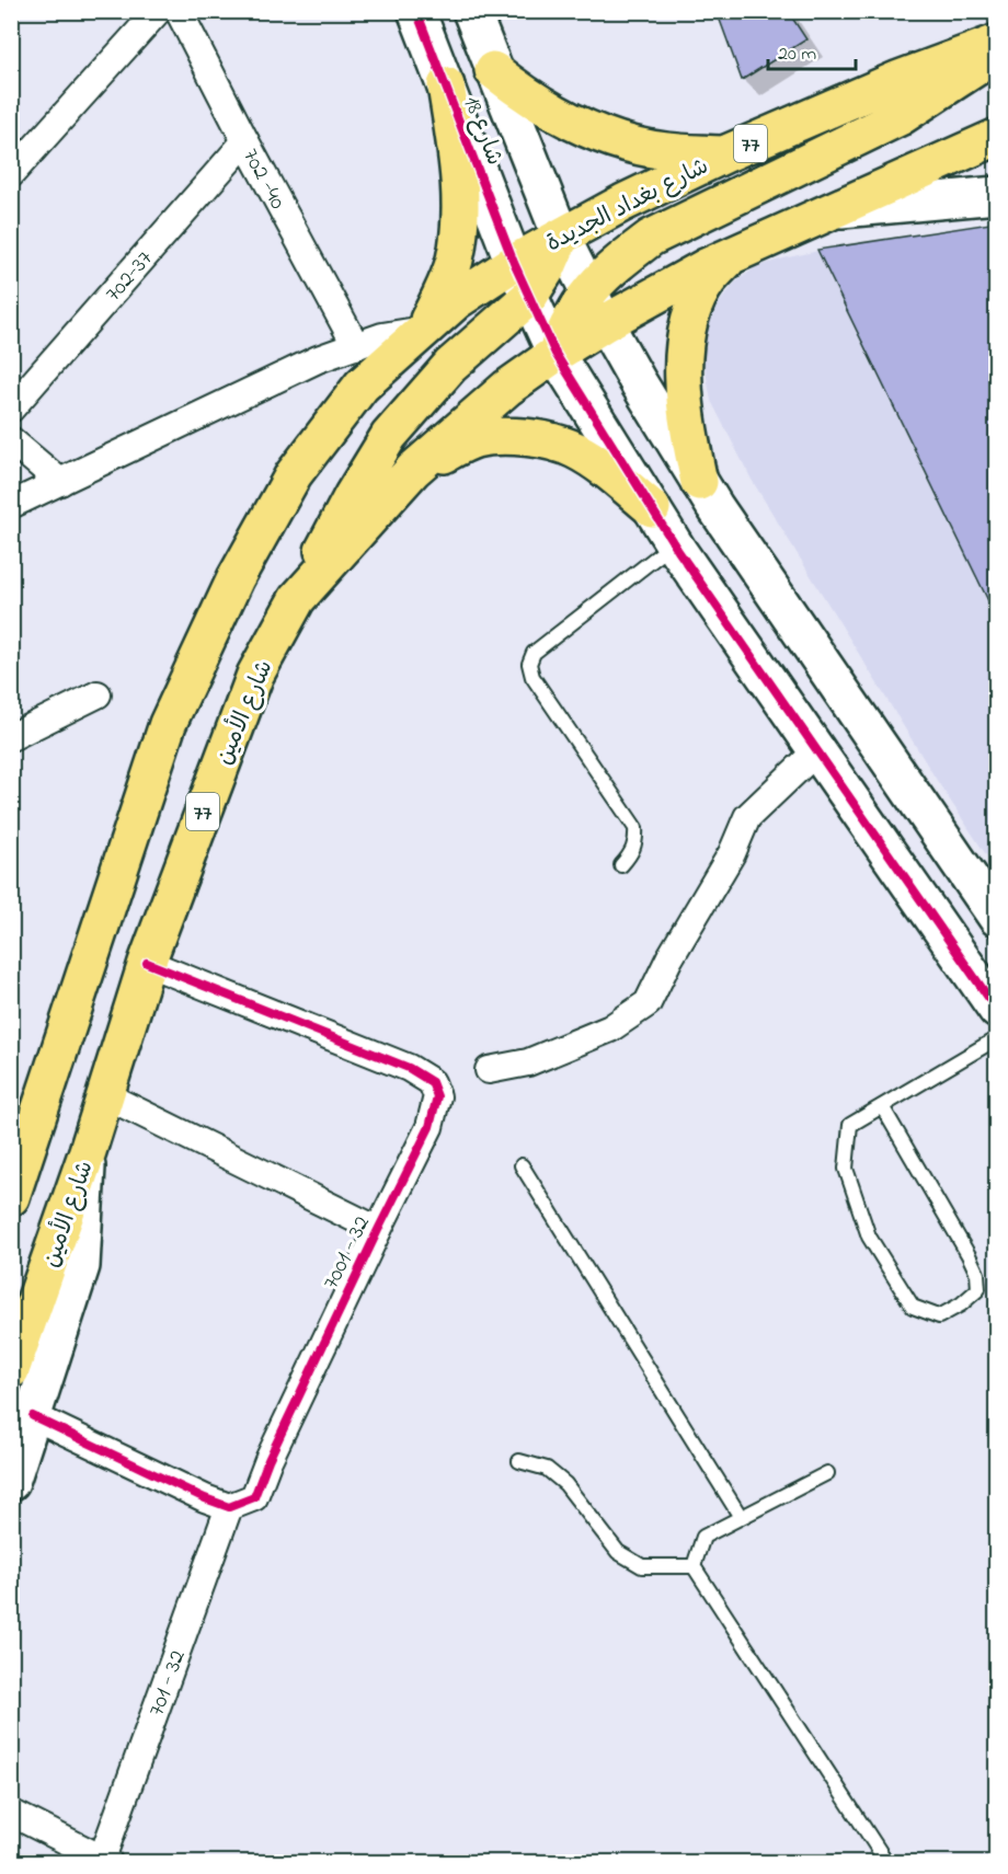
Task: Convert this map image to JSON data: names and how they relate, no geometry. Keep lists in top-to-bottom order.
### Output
{
  "streets": {
    "main road": ["77", "شارع بغداد الجديدة", "شارع الأمين"],
    "street": [
      "شارع 18",
      "702 -40",
      "702-37",
      "7001 - 32",
      "701 - 32"
    ]
  },
  "crossings": [
    ["شارع 18", "77"],
    ["شارع 18", "شارع بغداد الجديدة"],
    ["شارع 18", "شارع الأمين"],
    ["77", "شارع بغداد الجديدة"],
    ["77", "شارع الأمين"],
    ["702 -40", "702-37"],
    ["شارع الأمين", "7001 - 32"],
    ["7001 - 32", "701 - 32"]
  ],
  "scale_bar": "20 m"
}
